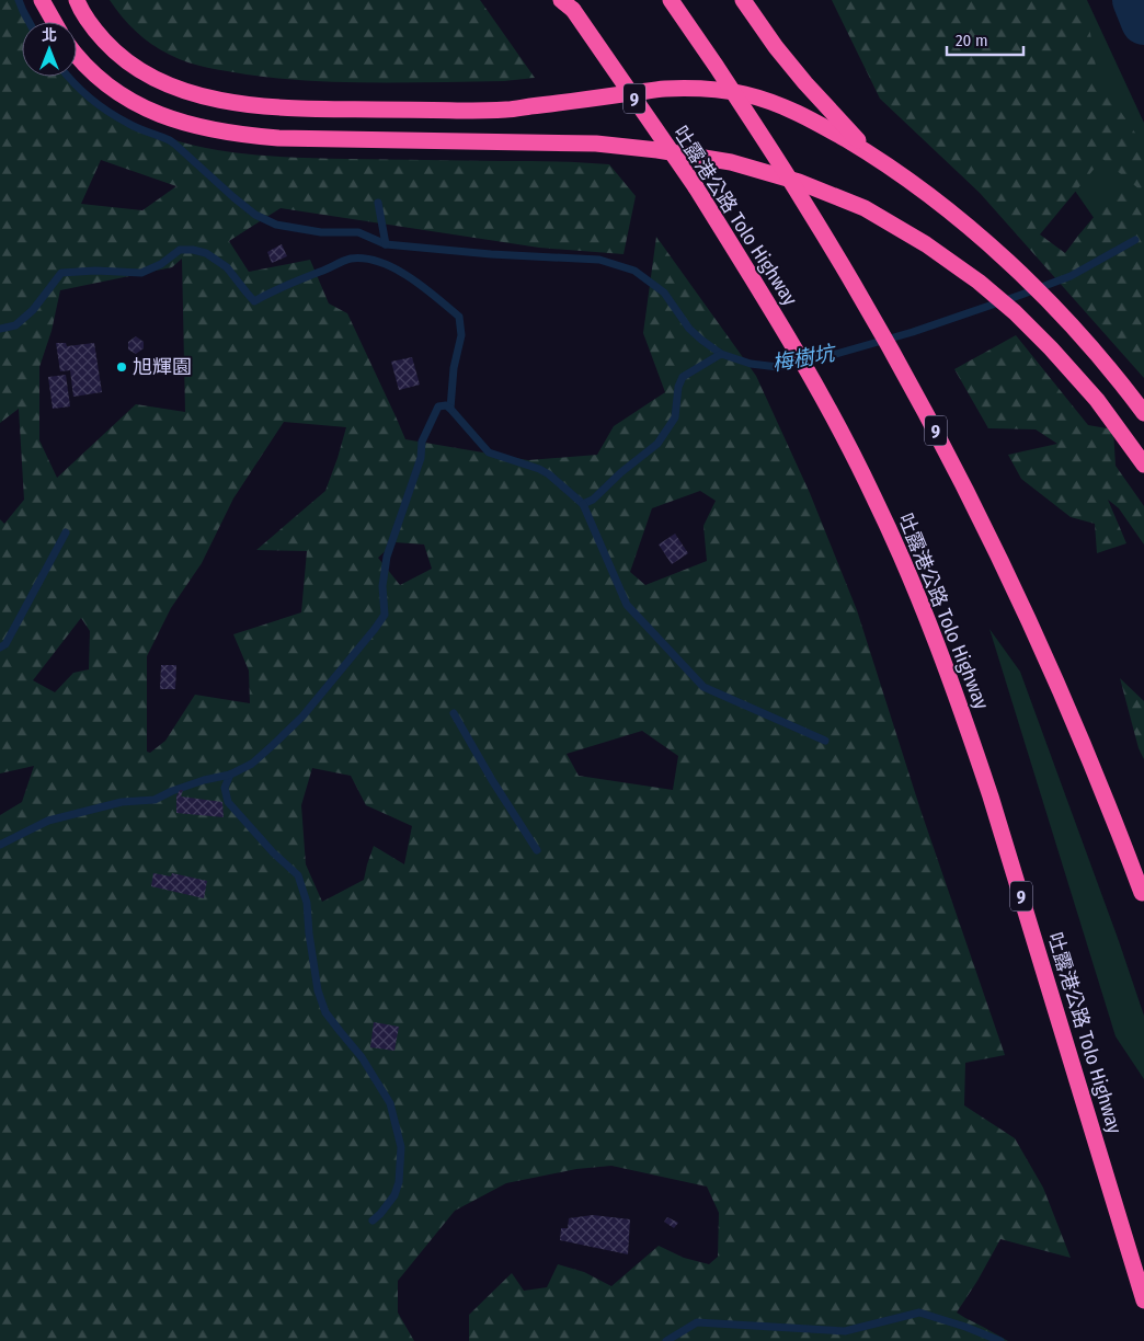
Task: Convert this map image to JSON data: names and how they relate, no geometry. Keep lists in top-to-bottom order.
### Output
{
  "streets": {
    "highway": ["9", "吐露港公路 Tolo Highway"]
  },
  "water": ["梅樹坑"],
  "places": ["旭輝園"],
  "scale_bar": "20 m",
  "north": "top"
}
